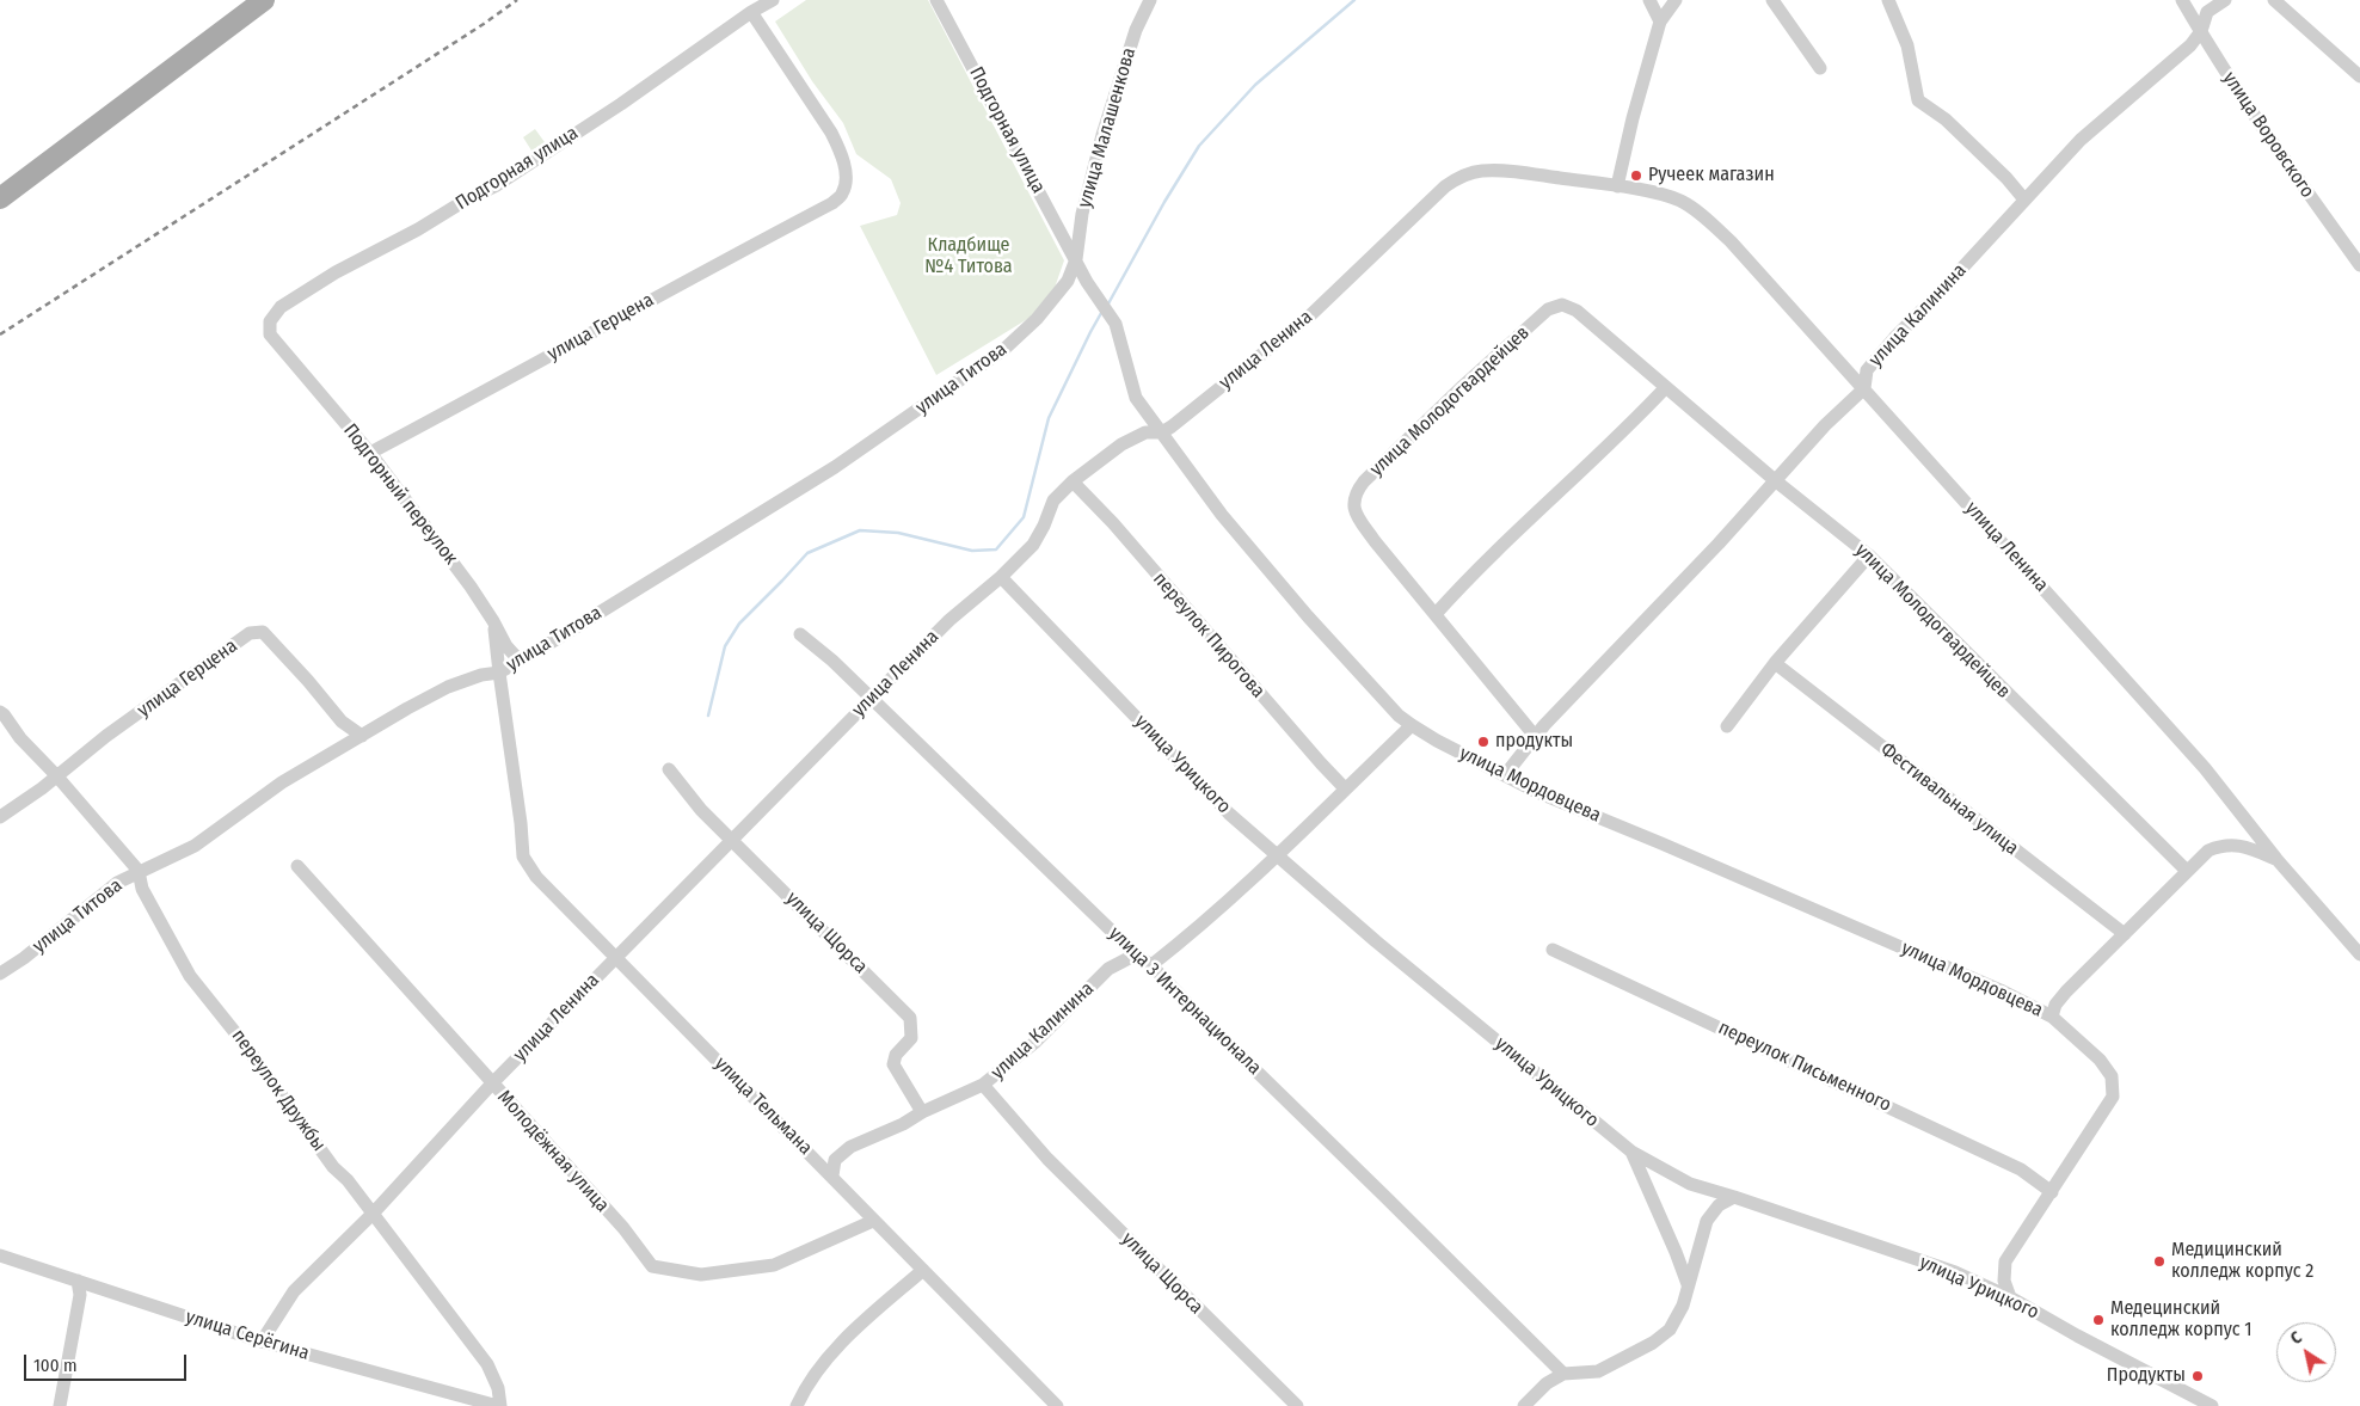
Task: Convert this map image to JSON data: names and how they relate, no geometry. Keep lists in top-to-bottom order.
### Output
{
  "streets": {
    "street": [
      "улица Малашенкова",
      "Подгорная улица",
      "улица Воровского",
      "улица Калинина",
      "улица Герцена",
      "улица Ленина",
      "улица Титова",
      "улица Молодогвардейцев",
      "Подгорный переулок",
      "переулок Пирогова",
      "улица Урицкого",
      "улица Мордовцева",
      "Фестивальная улица",
      "улица Щорса",
      "улица 3 Интернационала",
      "переулок Письменного",
      "переулок Дружбы",
      "улица Тельмана",
      "Молодёжная улица",
      "улица Серёгина"
    ]
  },
  "crossings": [
    ["улица Малашенкова", "Подгорная улица"],
    ["улица Малашенкова", "улица Титова"],
    ["улица Малашенкова", "улица Мордовцева"],
    ["Подгорная улица", "улица Герцена"],
    ["Подгорная улица", "улица Титова"],
    ["Подгорная улица", "Подгорный переулок"],
    ["Подгорная улица", "улица Мордовцева"],
    ["улица Воровского", "улица Калинина"],
    ["улица Калинина", "улица Ленина"],
    ["улица Калинина", "улица Молодогвардейцев"],
    ["улица Калинина", "улица Мордовцева"],
    ["улица Калинина", "улица Щорса"],
    ["улица Калинина", "улица 3 Интернационала"],
    ["улица Калинина", "улица Тельмана"],
    ["улица Герцена", "улица Титова"],
    ["улица Герцена", "Подгорный переулок"],
    ["улица Герцена", "переулок Дружбы"],
    ["улица Ленина", "переулок Пирогова"],
    ["улица Ленина", "улица Урицкого"],
    ["улица Ленина", "улица Мордовцева"],
    ["улица Ленина", "улица Щорса"],
    ["улица Ленина", "улица 3 Интернационала"],
    ["улица Ленина", "переулок Дружбы"],
    ["улица Ленина", "улица Тельмана"],
    ["улица Ленина", "Молодёжная улица"],
    ["улица Ленина", "улица Серёгина"],
    ["улица Титова", "Подгорный переулок"],
    ["улица Титова", "улица Мордовцева"],
    ["улица Титова", "переулок Дружбы"],
    ["улица Титова", "улица Тельмана"],
    ["Подгорный переулок", "улица Тельмана"],
    ["улица Урицкого", "улица Мордовцева"],
    ["улица Мордовцева", "переулок Письменного"],
    ["переулок Дружбы", "улица Серёгина"],
    ["улица Тельмана", "Молодёжная улица"]
  ],
  "parks": ["Кладбище №4 Титова"],
  "places": [
    "Ручеек магазин",
    "продукты",
    "Медицинский колледж корпус 2",
    "Медецинский колледж корпус 1",
    "Продукты"
  ],
  "scale_bar": "100 m",
  "north": "top left"
}
